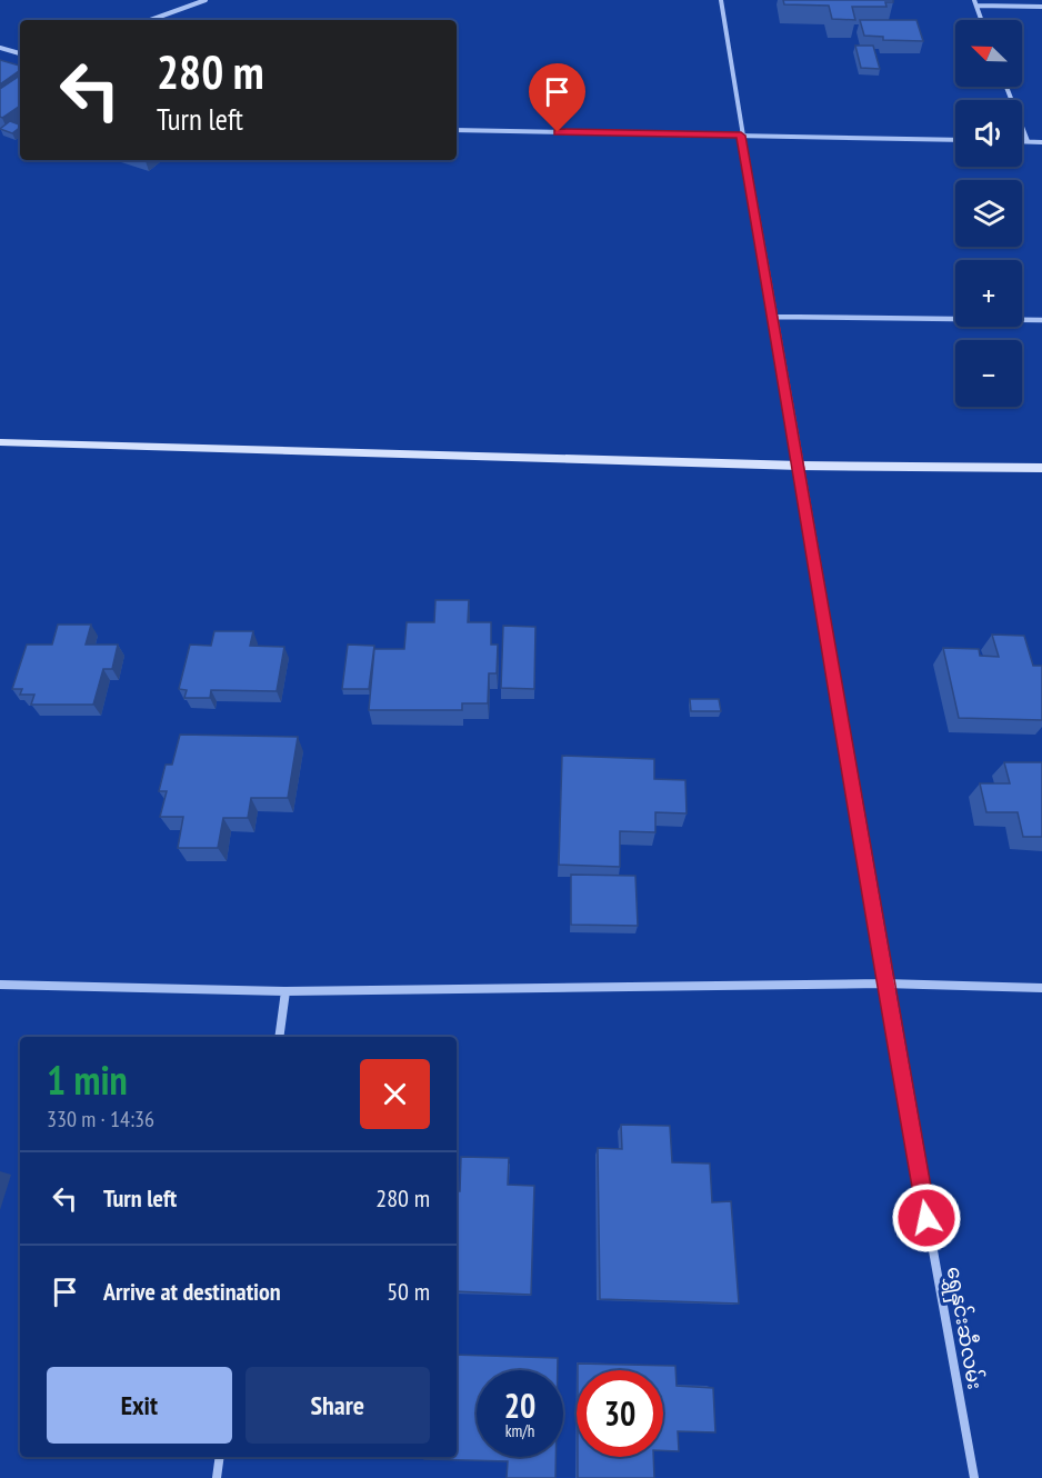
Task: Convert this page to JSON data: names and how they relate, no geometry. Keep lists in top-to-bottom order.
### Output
{
  "streets": {
    "street": ["ရွှေနှင်းဆီလမ်း"]
  },
  "north": "top left",
  "page": {
    "map_buttons": ["+", "−"],
    "turn": ["280 m", "Turn left"],
    "heading": ["1 min", "330 m · 14:36"],
    "list": [
      {
        "name": "Turn left",
        "value": "280 m"
      },
      {
        "name": "Arrive at destination",
        "value": "50 m"
      }
    ],
    "buttons": ["Exit", "Share"],
    "speed": "20 km/h",
    "limit": "30"
  }
}
